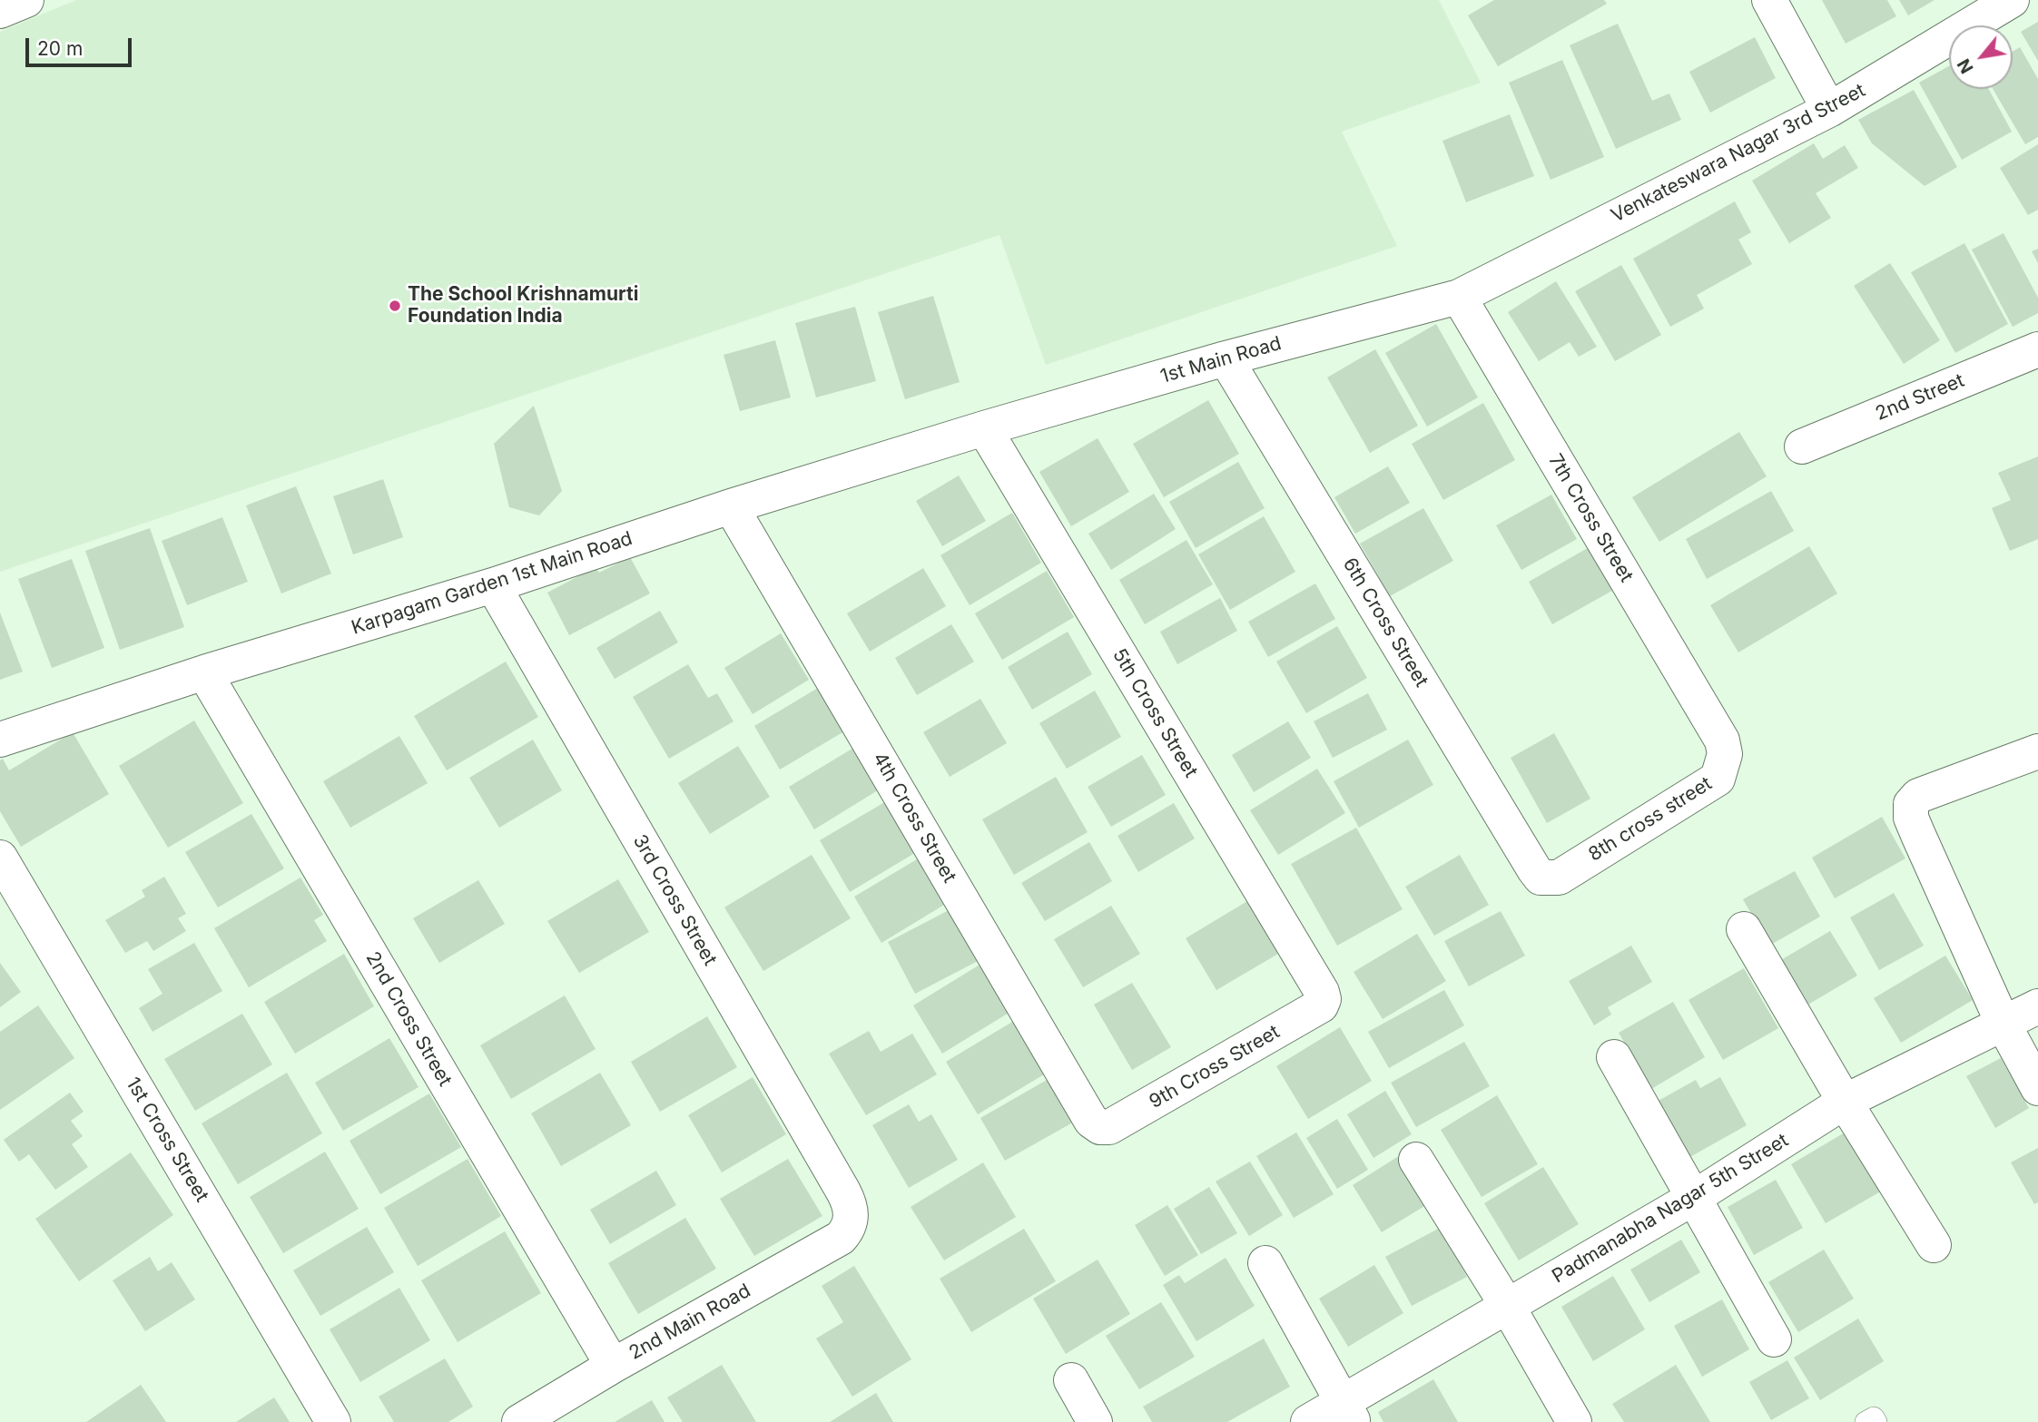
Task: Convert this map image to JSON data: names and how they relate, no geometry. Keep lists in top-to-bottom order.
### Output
{
  "streets": {
    "street": [
      "Venkateswara Nagar 3rd Street",
      "1st Main Road",
      "2nd Street",
      "7th Cross Street",
      "Karpagam Garden 1st Main Road",
      "6th Cross Street",
      "5th Cross Street",
      "4th Cross Street",
      "8th cross street",
      "3rd Cross Street",
      "2nd Cross Street",
      "9th Cross Street",
      "1st Cross Street",
      "Padmanabha Nagar 5th Street",
      "2nd Main Road"
    ]
  },
  "crossings": [
    ["Venkateswara Nagar 3rd Street", "1st Main Road"],
    ["Venkateswara Nagar 3rd Street", "7th Cross Street"],
    ["1st Main Road", "7th Cross Street"],
    ["1st Main Road", "Karpagam Garden 1st Main Road"],
    ["1st Main Road", "6th Cross Street"],
    ["1st Main Road", "5th Cross Street"],
    ["7th Cross Street", "8th cross street"],
    ["Karpagam Garden 1st Main Road", "5th Cross Street"],
    ["Karpagam Garden 1st Main Road", "4th Cross Street"],
    ["Karpagam Garden 1st Main Road", "3rd Cross Street"],
    ["Karpagam Garden 1st Main Road", "2nd Cross Street"],
    ["6th Cross Street", "8th cross street"],
    ["5th Cross Street", "9th Cross Street"],
    ["4th Cross Street", "9th Cross Street"],
    ["3rd Cross Street", "2nd Main Road"],
    ["2nd Cross Street", "2nd Main Road"]
  ],
  "places": ["The School Krishnamurti Foundation India"],
  "scale_bar": "20 m",
  "north": "bottom left"
}
